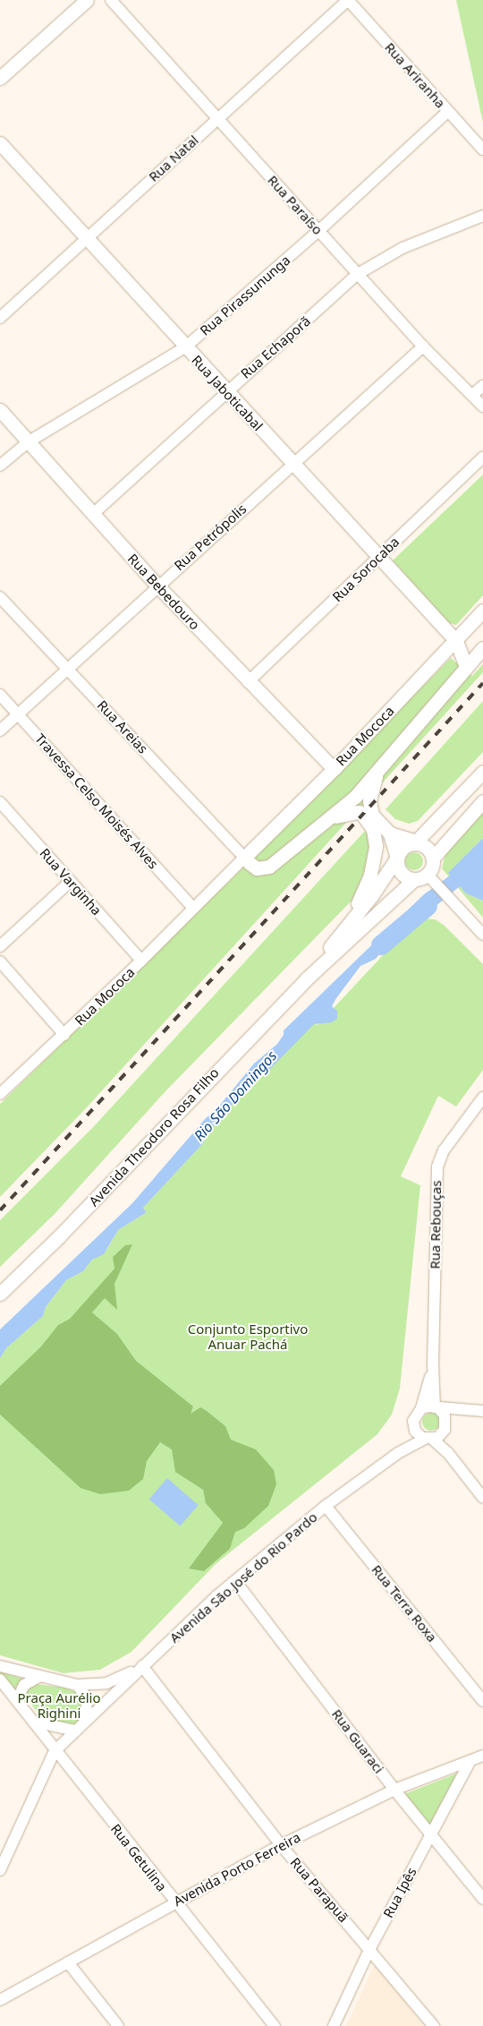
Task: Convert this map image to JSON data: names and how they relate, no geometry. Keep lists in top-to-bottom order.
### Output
{
  "streets": {
    "main road": [
      "Rua Jaboticabal",
      "Rua Bebedouro",
      "Rua Mococa",
      "Avenida Theodoro Rosa Filho"
    ],
    "street": [
      "Rua Ariranha",
      "Rua Natal",
      "Rua Paraíso",
      "Rua Pirassununga",
      "Rua Echaporã",
      "Rua Petrópolis",
      "Rua Sorocaba",
      "Rua Areias",
      "Travessa Celso Moisés Alves",
      "Rua Varginha",
      "Rua Rebouças",
      "Avenida São José do Rio Pardo",
      "Rua Terra Roxa",
      "Rua Guaraci",
      "Rua Getulina",
      "Avenida Porto Ferreira",
      "Rua Parapuã",
      "Rua Ipês"
    ]
  },
  "crossings": [
    ["Rua Ariranha", "Rua Natal"],
    ["Rua Ariranha", "Rua Pirassununga"],
    ["Rua Natal", "Rua Paraíso"],
    ["Rua Natal", "Rua Jaboticabal"],
    ["Rua Paraíso", "Rua Pirassununga"],
    ["Rua Paraíso", "Rua Echaporã"],
    ["Rua Paraíso", "Rua Petrópolis"],
    ["Rua Pirassununga", "Rua Jaboticabal"],
    ["Rua Pirassununga", "Rua Bebedouro"],
    ["Rua Echaporã", "Rua Jaboticabal"],
    ["Rua Echaporã", "Rua Bebedouro"],
    ["Rua Jaboticabal", "Rua Petrópolis"],
    ["Rua Jaboticabal", "Rua Sorocaba"],
    ["Rua Jaboticabal", "Rua Mococa"],
    ["Rua Petrópolis", "Rua Bebedouro"],
    ["Rua Petrópolis", "Rua Areias"],
    ["Rua Petrópolis", "Travessa Celso Moisés Alves"],
    ["Rua Sorocaba", "Rua Bebedouro"],
    ["Rua Bebedouro", "Rua Mococa"],
    ["Rua Areias", "Rua Mococa"],
    ["Rua Mococa", "Travessa Celso Moisés Alves"],
    ["Rua Mococa", "Rua Varginha"],
    ["Rua Rebouças", "Avenida São José do Rio Pardo"],
    ["Avenida São José do Rio Pardo", "Rua Terra Roxa"],
    ["Avenida São José do Rio Pardo", "Rua Guaraci"],
    ["Avenida São José do Rio Pardo", "Rua Getulina"],
    ["Avenida São José do Rio Pardo", "Rua Parapuã"],
    ["Rua Guaraci", "Avenida Porto Ferreira"],
    ["Rua Guaraci", "Rua Ipês"],
    ["Rua Getulina", "Avenida Porto Ferreira"],
    ["Avenida Porto Ferreira", "Rua Parapuã"],
    ["Avenida Porto Ferreira", "Rua Ipês"],
    ["Rua Parapuã", "Rua Ipês"]
  ],
  "water": ["Rio São Domingos"],
  "parks": ["Conjunto Esportivo Anuar Pachá", "Praça Aurélio Righini"]
}
